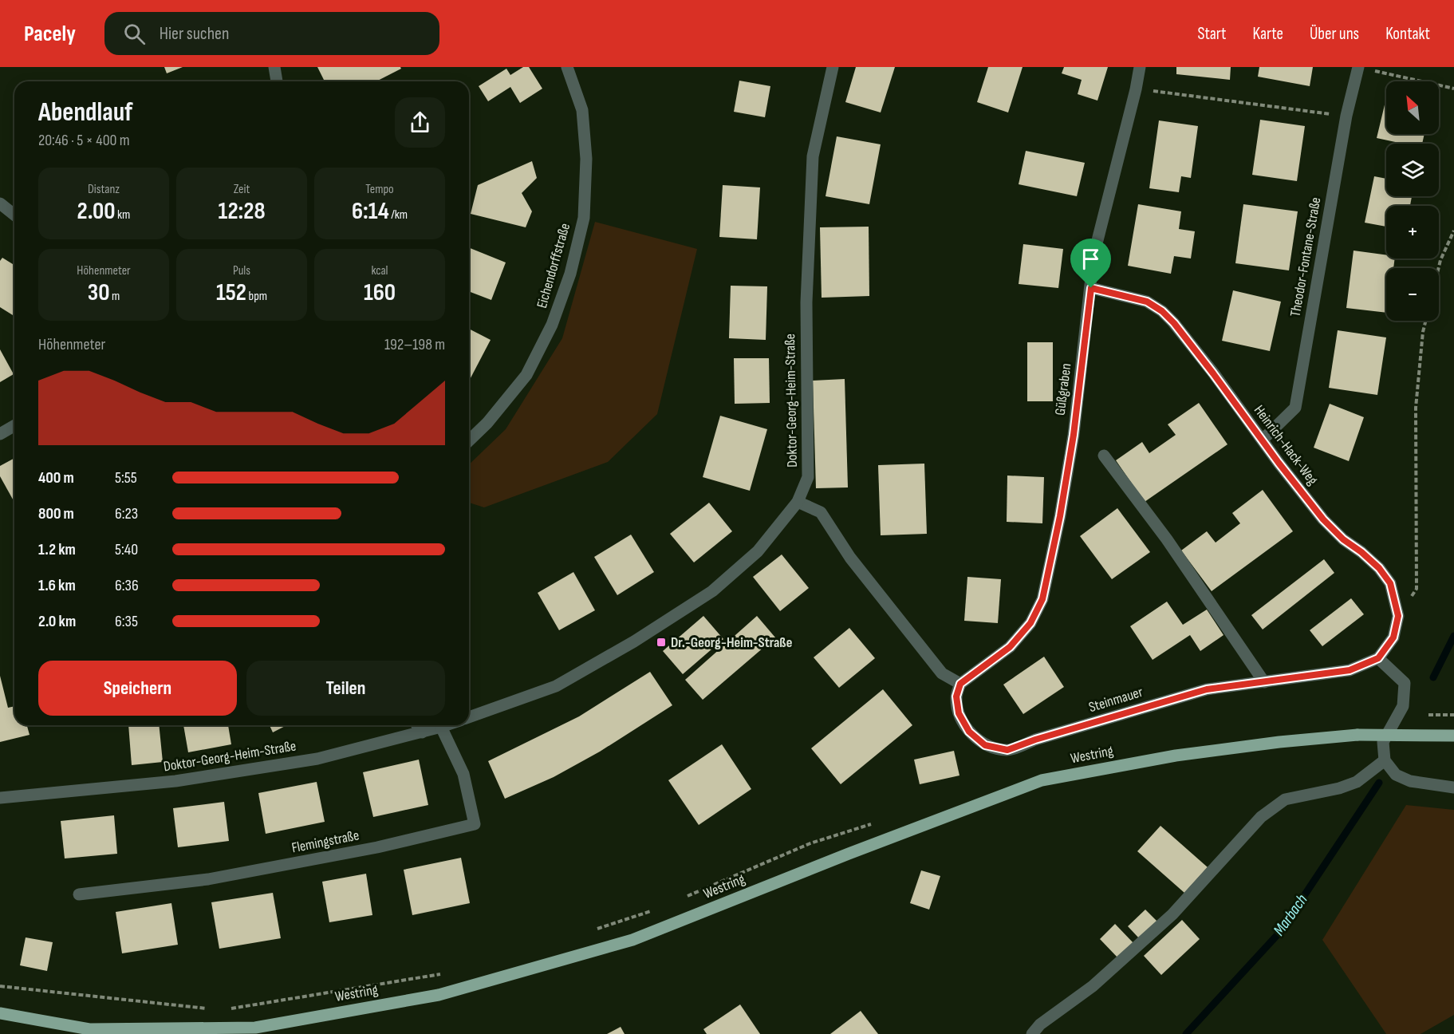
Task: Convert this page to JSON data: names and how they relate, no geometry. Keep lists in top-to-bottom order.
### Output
{
  "streets": {
    "main road": ["Westring"],
    "street": [
      "Theodor-Fontane-Straße",
      "Eichendorffstraße",
      "Güßgraben",
      "Doktor-Georg-Heim-Straße",
      "Heinrich-Hack-Weg",
      "Steinmauer",
      "Flemingstraße"
    ]
  },
  "crossings": [
    ["Theodor-Fontane-Straße", "Heinrich-Hack-Weg"],
    ["Güßgraben", "Heinrich-Hack-Weg"],
    ["Güßgraben", "Steinmauer"],
    ["Doktor-Georg-Heim-Straße", "Flemingstraße"],
    ["Heinrich-Hack-Weg", "Steinmauer"]
  ],
  "water": ["Marbach"],
  "places": {
    "transit": ["Dr.-Georg-Heim-Straße"]
  },
  "north": "top left",
  "page": {
    "header": "Pacely",
    "search": "Hier suchen",
    "nav": [
      "Start",
      "Karte",
      "Über uns",
      "Kontakt"
    ],
    "map_buttons": ["+", "−"],
    "heading": ["Abendlauf", "20:46 · 5 × 400 m"],
    "stats": [
      ["Distanz", "2.00 km"],
      ["Zeit", "12:28"],
      ["Tempo", "6:14 /km"],
      ["Höhenmeter", "30 m"],
      ["Puls", "152 bpm"],
      ["kcal", "160"]
    ],
    "chart": ["Höhenmeter", "192–198 m"],
    "list": [
      {
        "name": "400 m",
        "note": "5:55"
      },
      {
        "name": "800 m",
        "note": "6:23"
      },
      {
        "name": "1.2 km",
        "note": "5:40"
      },
      {
        "name": "1.6 km",
        "note": "6:36"
      },
      {
        "name": "2.0 km",
        "note": "6:35"
      }
    ],
    "buttons": ["Speichern", "Teilen"]
  }
}
